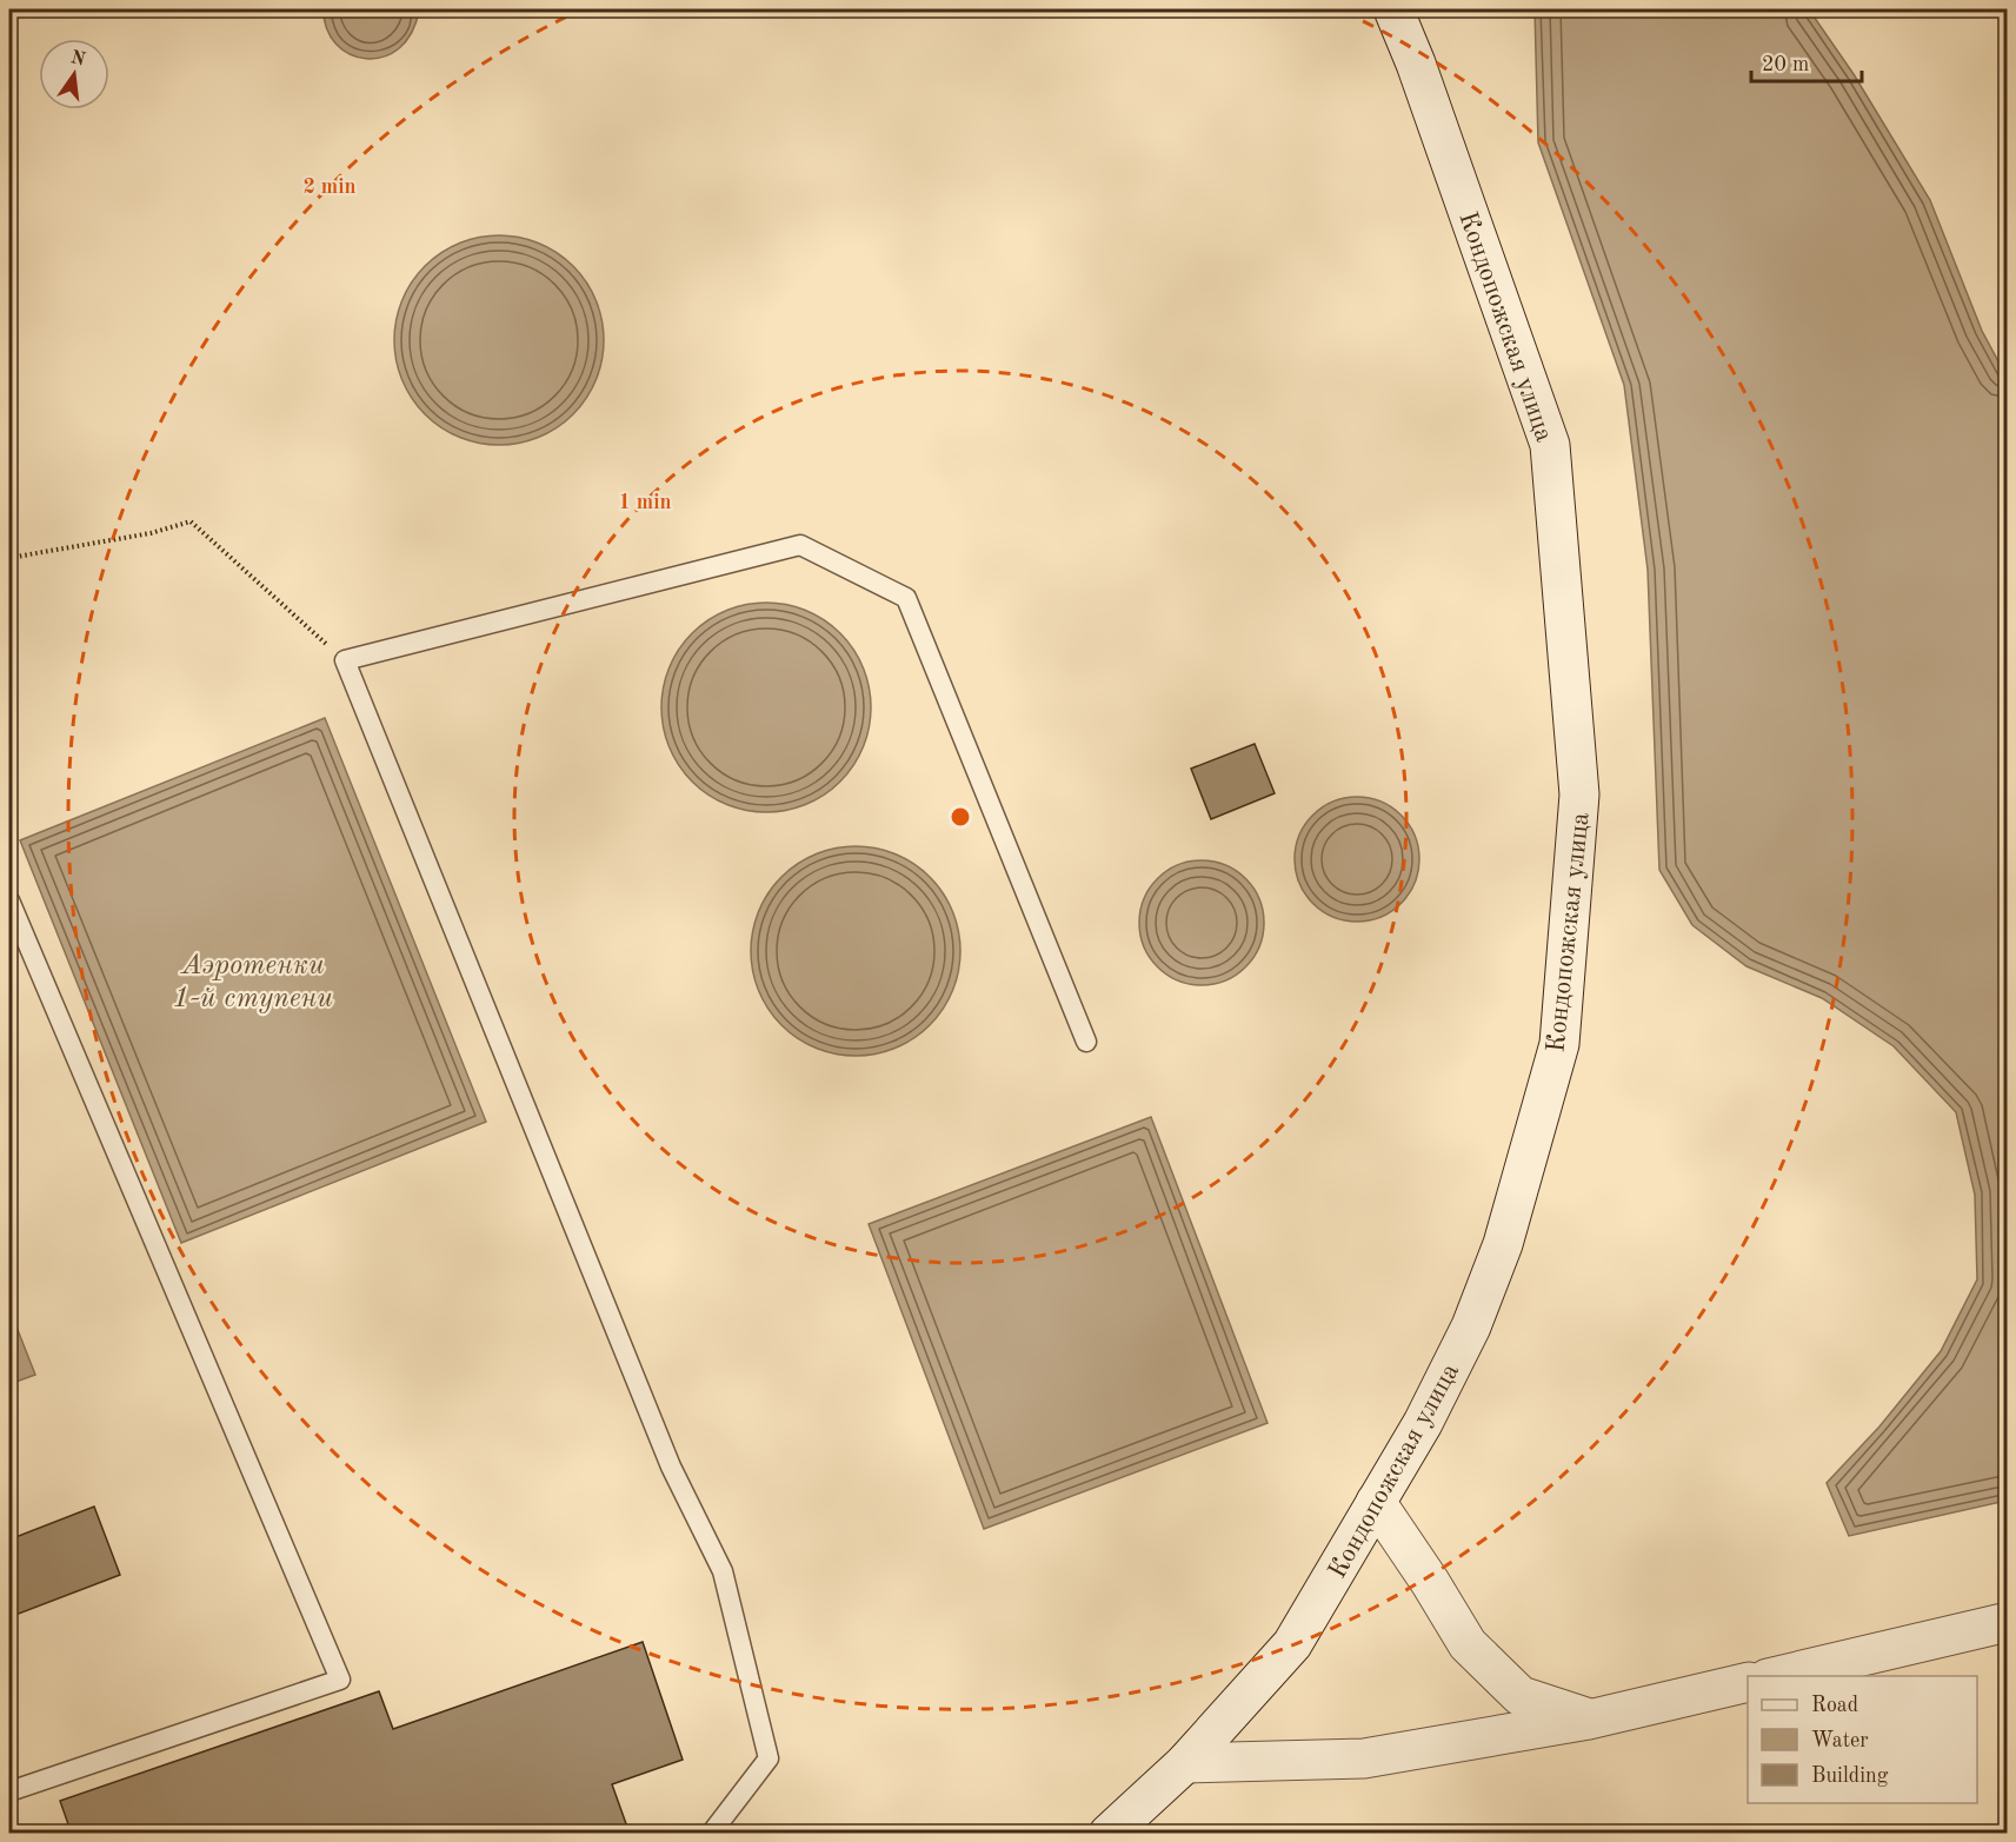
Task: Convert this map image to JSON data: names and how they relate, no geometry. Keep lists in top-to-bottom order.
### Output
{
  "streets": {
    "street": ["Кондопожская улица"]
  },
  "water": ["Аэротенки 1-й ступени"],
  "legend": ["Road", "Water", "Building"],
  "scale_bar": "20 m",
  "north": "top",
  "rings": ["2 min", "1 min"]
}
